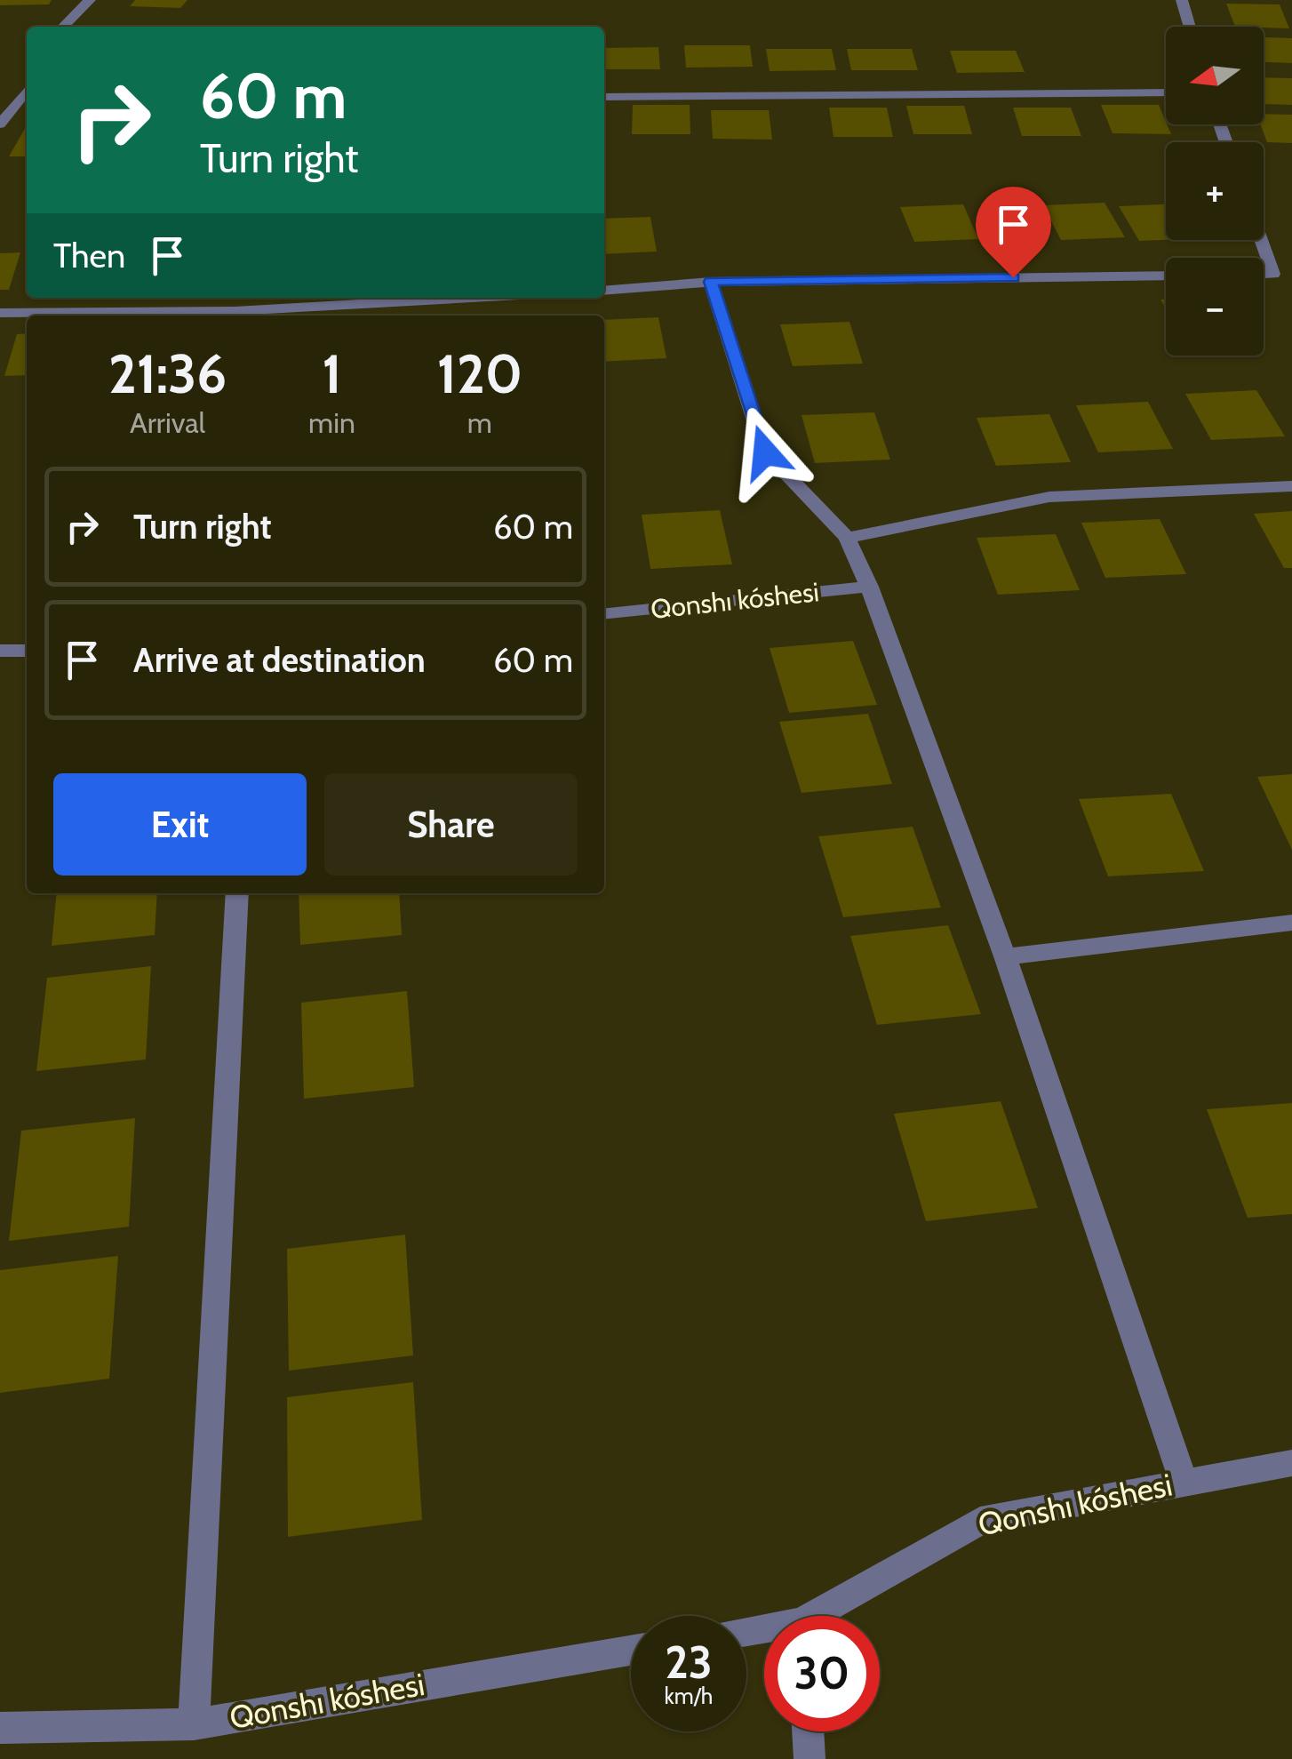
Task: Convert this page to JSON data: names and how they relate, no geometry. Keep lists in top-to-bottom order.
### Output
{
  "streets": {
    "street": ["Qonshı kóshesi"]
  },
  "north": "left",
  "page": {
    "map_buttons": ["+", "−"],
    "turn": ["60 m", "Turn right"],
    "then": "Then",
    "eta": [
      "21:36",
      "Arrival",
      "1",
      "min",
      "120",
      "m"
    ],
    "list": [
      {
        "name": "Turn right",
        "value": "60 m"
      },
      {
        "name": "Arrive at destination",
        "value": "60 m"
      }
    ],
    "buttons": ["Exit", "Share"],
    "speed": "23 km/h",
    "limit": "30"
  }
}
